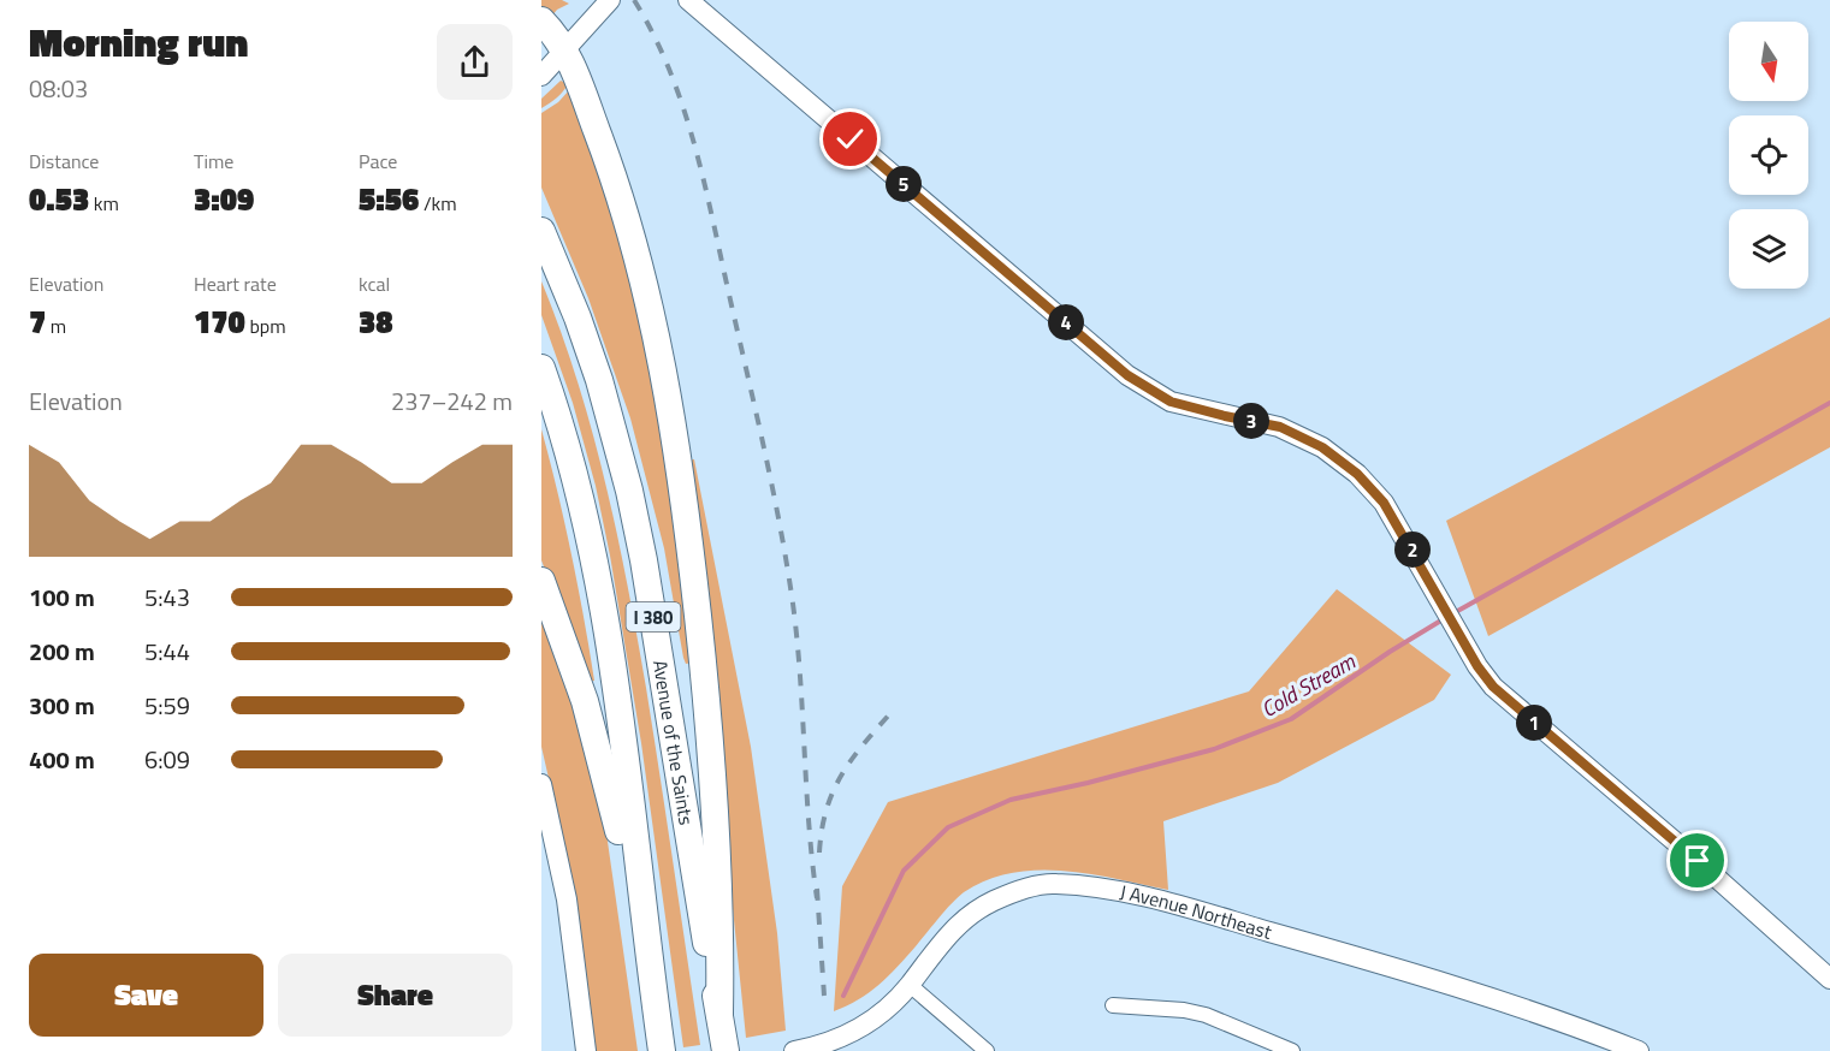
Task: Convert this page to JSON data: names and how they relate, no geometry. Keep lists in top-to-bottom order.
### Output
{
  "streets": {
    "highway": ["I 380", "Avenue of the Saints"],
    "street": ["J Avenue Northeast"]
  },
  "water": ["Cold Stream"],
  "north": "bottom",
  "page": {
    "heading": ["Morning run", "08:03"],
    "stats": [
      ["Distance", "0.53 km"],
      ["Time", "3:09"],
      ["Pace", "5:56 /km"],
      ["Elevation", "7 m"],
      ["Heart rate", "170 bpm"],
      ["kcal", "38"]
    ],
    "pins": [
      "5",
      "4",
      "3",
      "2",
      "1"
    ],
    "chart": ["Elevation", "237–242 m"],
    "list": [
      {
        "name": "100 m",
        "note": "5:43"
      },
      {
        "name": "200 m",
        "note": "5:44"
      },
      {
        "name": "300 m",
        "note": "5:59"
      },
      {
        "name": "400 m",
        "note": "6:09"
      }
    ],
    "buttons": ["Save", "Share"]
  }
}
